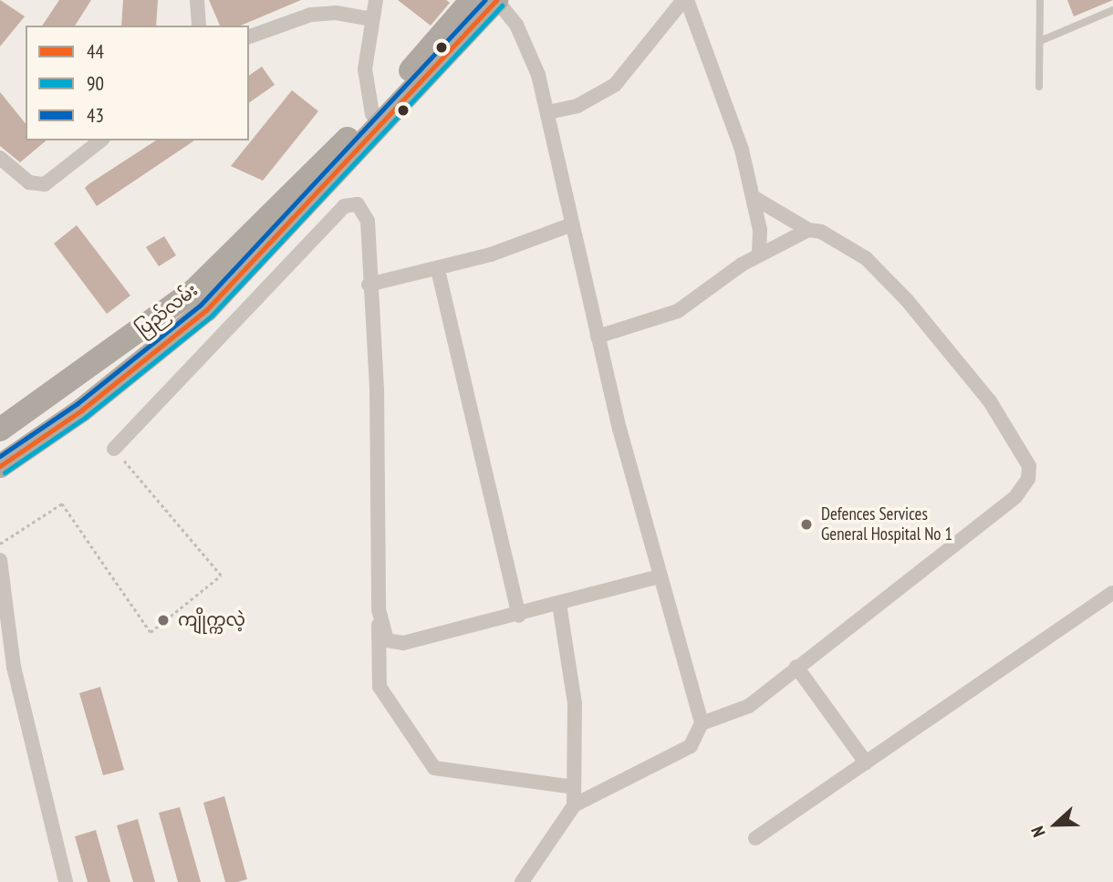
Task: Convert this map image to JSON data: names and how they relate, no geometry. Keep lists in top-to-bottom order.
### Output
{
  "streets": {
    "highway": ["ပြည်လမ်း"]
  },
  "places": ["Defences Services General Hospital No 1", "ကျိုက္ကလဲ့"],
  "lines": ["transit line 44", "transit line 43", "transit line 90"],
  "legend": ["44", "90", "43"],
  "north": "left"
}
